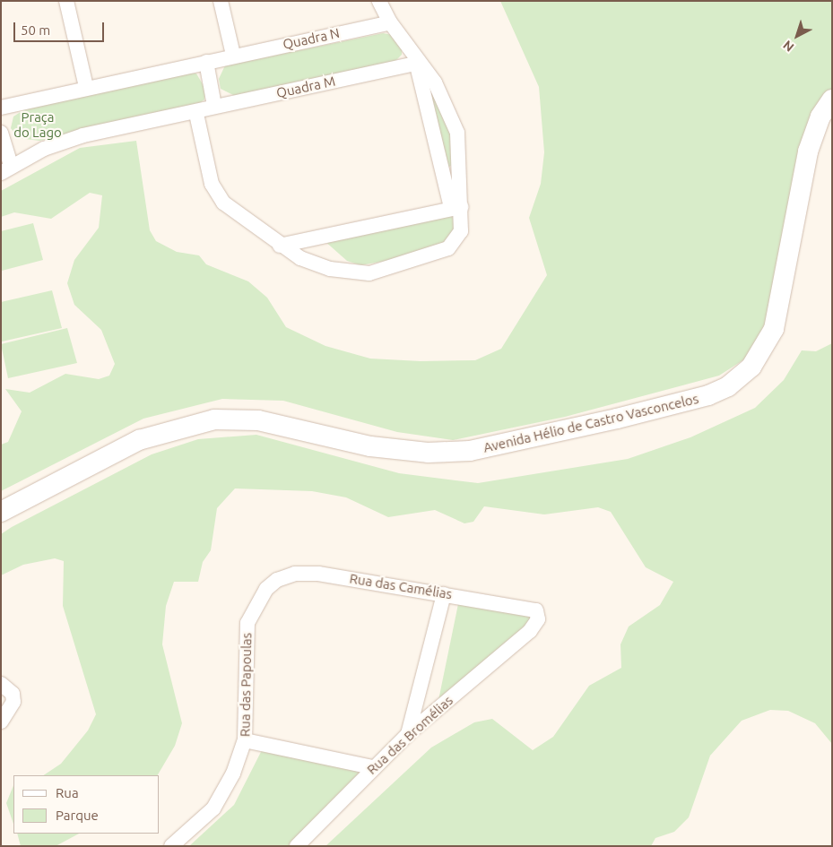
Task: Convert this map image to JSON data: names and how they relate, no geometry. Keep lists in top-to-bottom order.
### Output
{
  "streets": {
    "street": [
      "Quadra N",
      "Quadra M",
      "Avenida Hélio de Castro Vasconcelos",
      "Rua das Camélias",
      "Rua das Papoulas",
      "Rua das Bromélias"
    ]
  },
  "crossings": [
    ["Rua das Camélias", "Rua das Papoulas"],
    ["Rua das Camélias", "Rua das Bromélias"]
  ],
  "parks": ["Praça do Lago"],
  "legend": ["Rua", "Parque"],
  "scale_bar": "50 m",
  "north": "bottom left"
}
